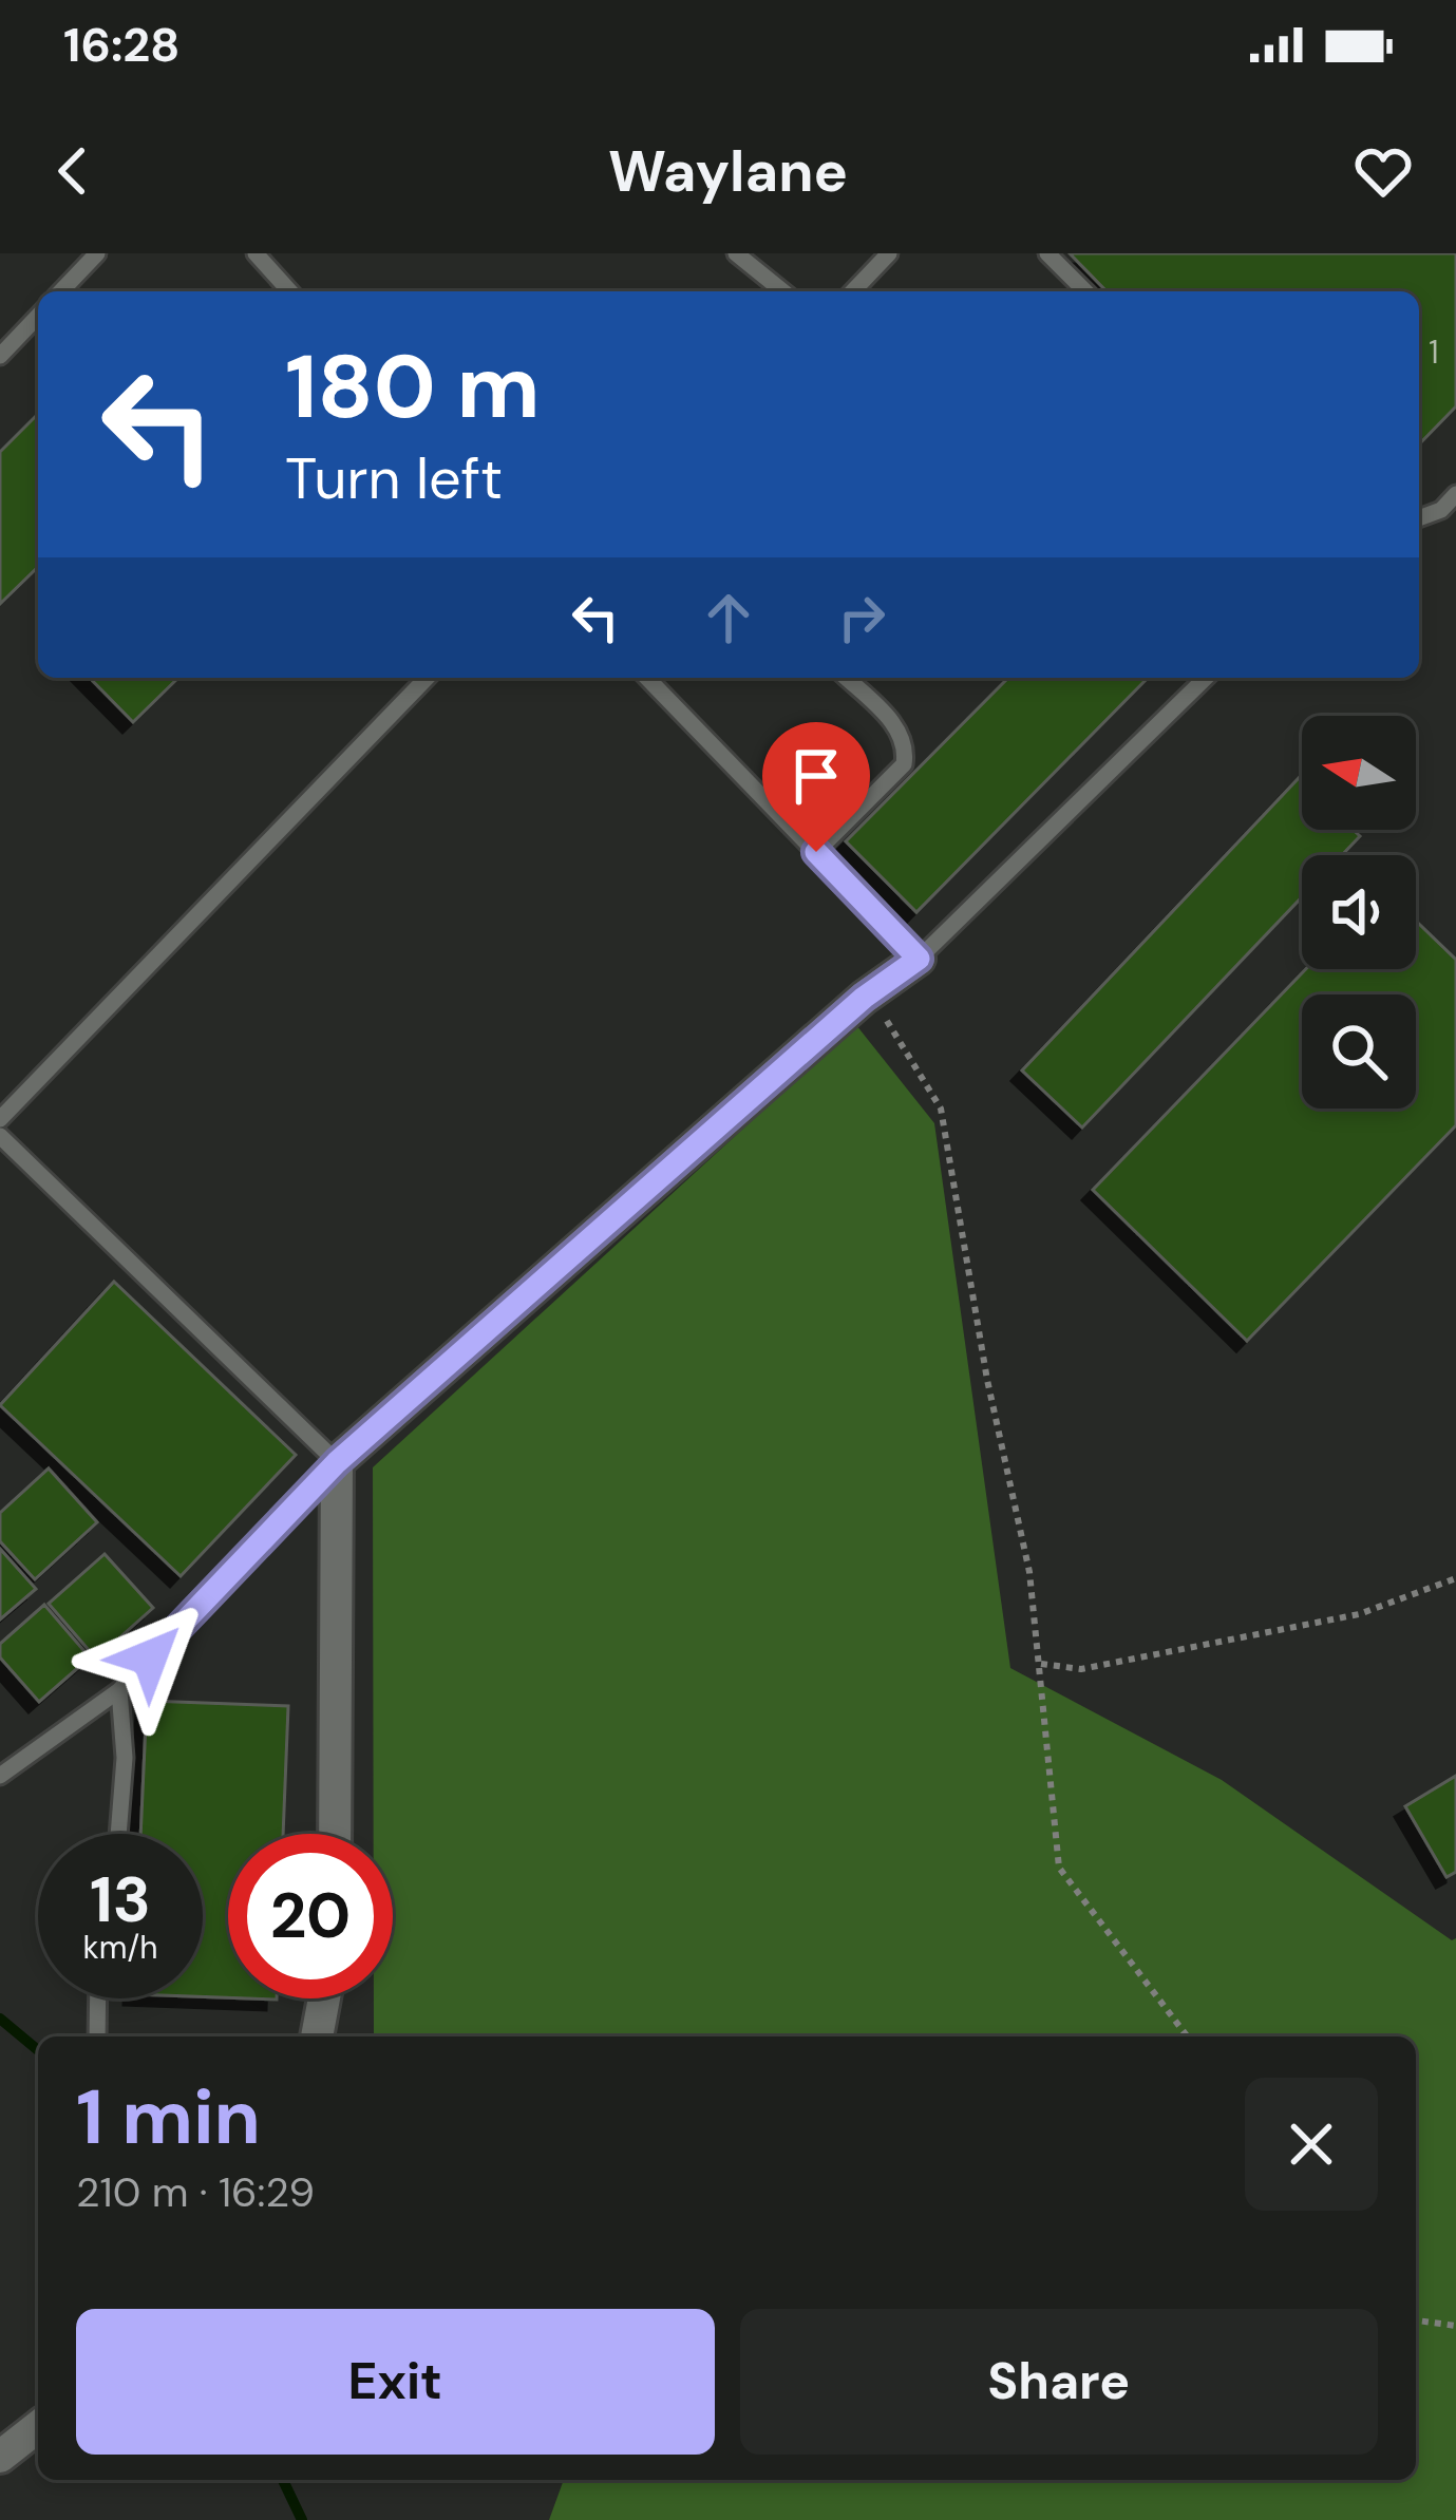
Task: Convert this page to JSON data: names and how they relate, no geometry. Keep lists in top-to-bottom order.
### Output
{
  "house_numbers": ["1"],
  "north": "left",
  "page": {
    "status": "16:28",
    "header": "Waylane",
    "turn": ["180 m", "Turn left"],
    "speed": "13 km/h",
    "limit": "20",
    "heading": ["1 min", "210 m · 16:29"],
    "buttons": ["Exit", "Share"]
  }
}
